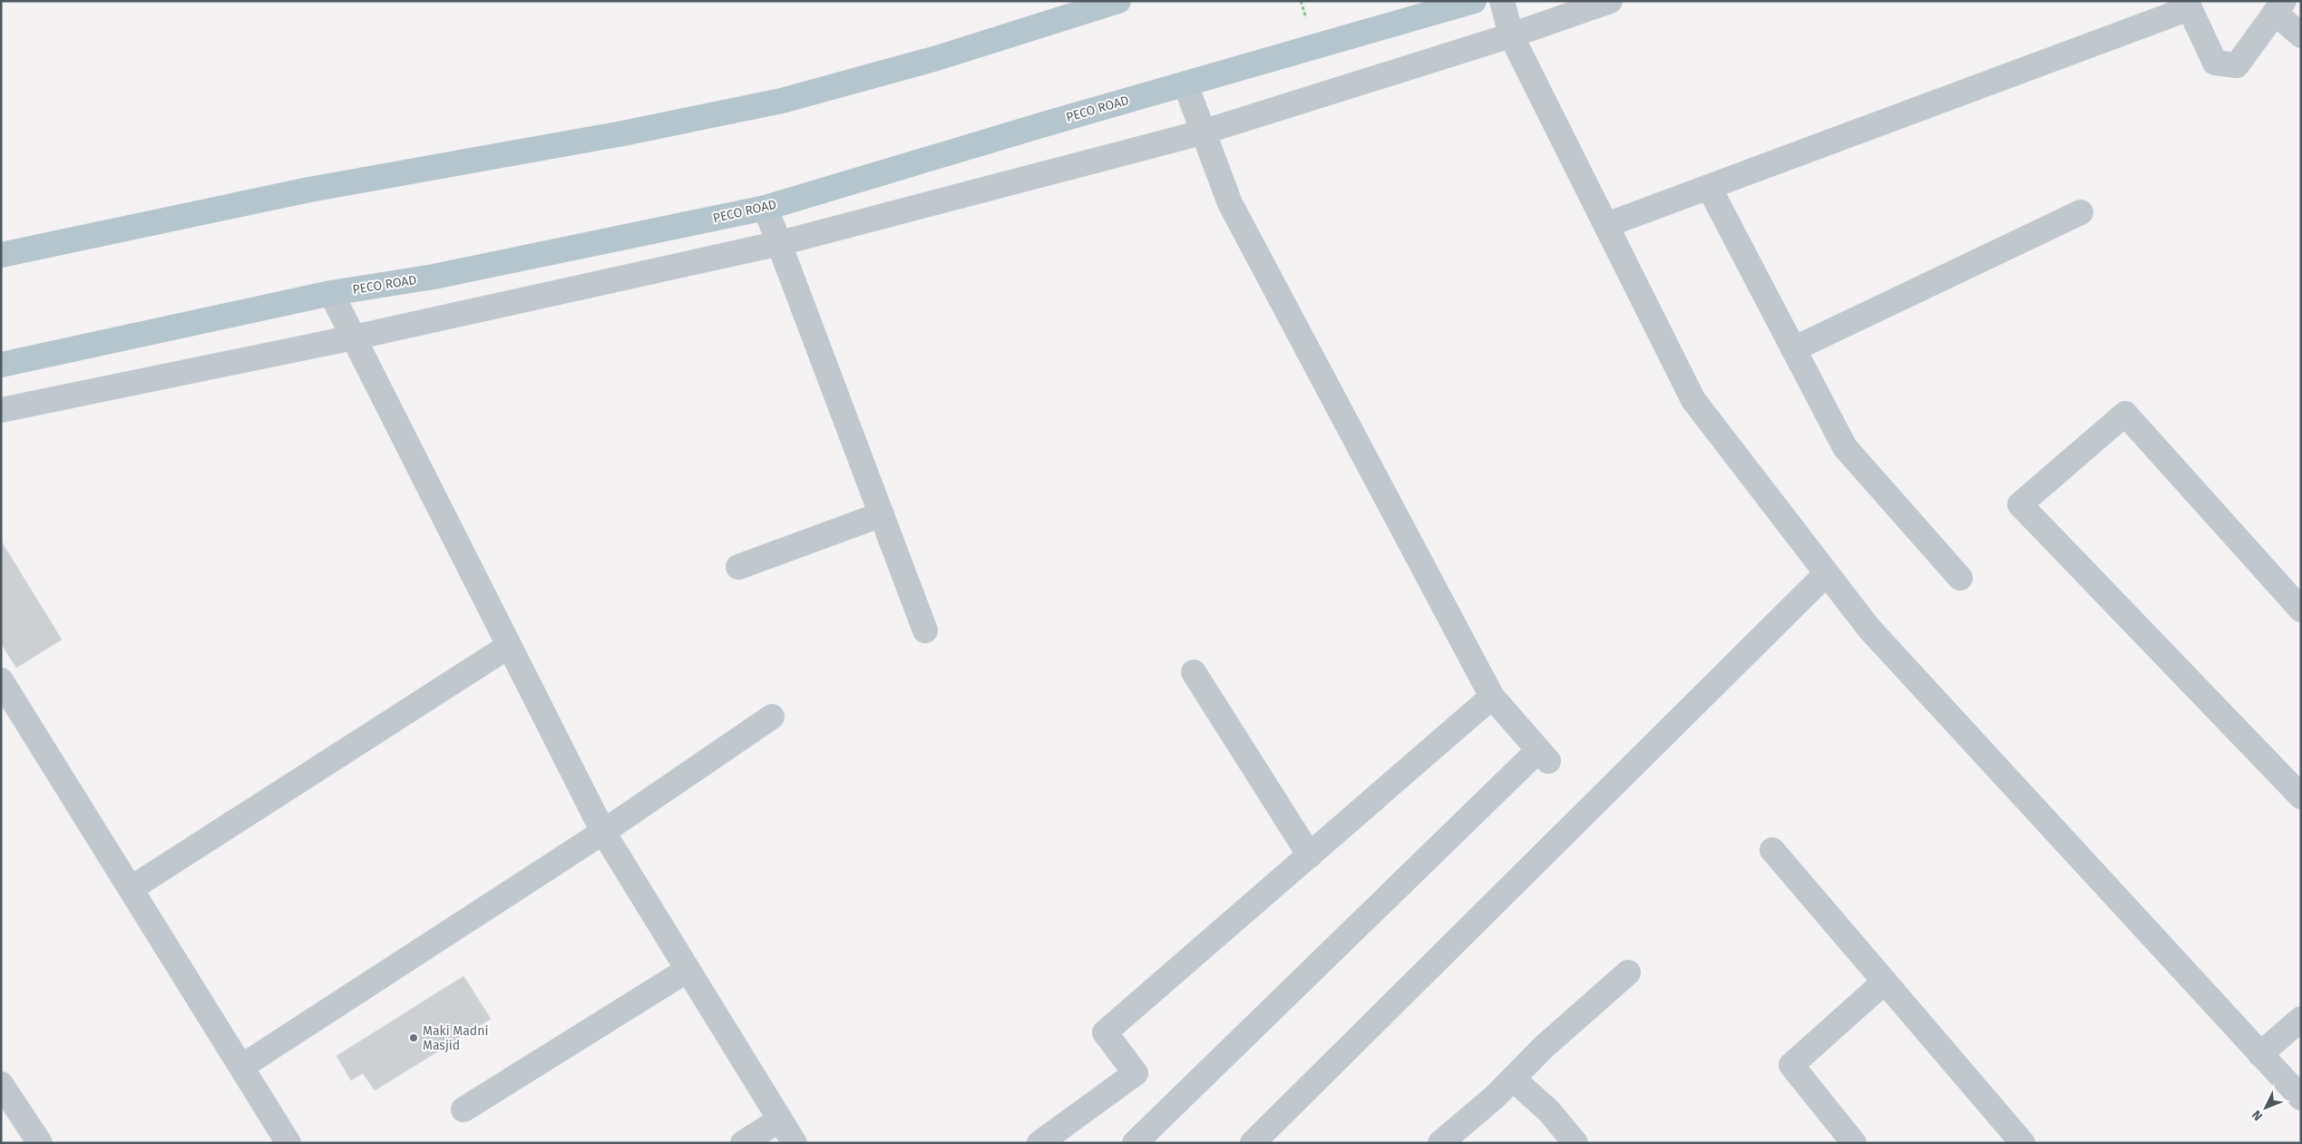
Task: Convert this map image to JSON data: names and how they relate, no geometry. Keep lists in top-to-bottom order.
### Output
{
  "streets": {
    "main road": ["PECO ROAD"]
  },
  "places": ["Maki Madni Masjid"],
  "north": "bottom left"
}
